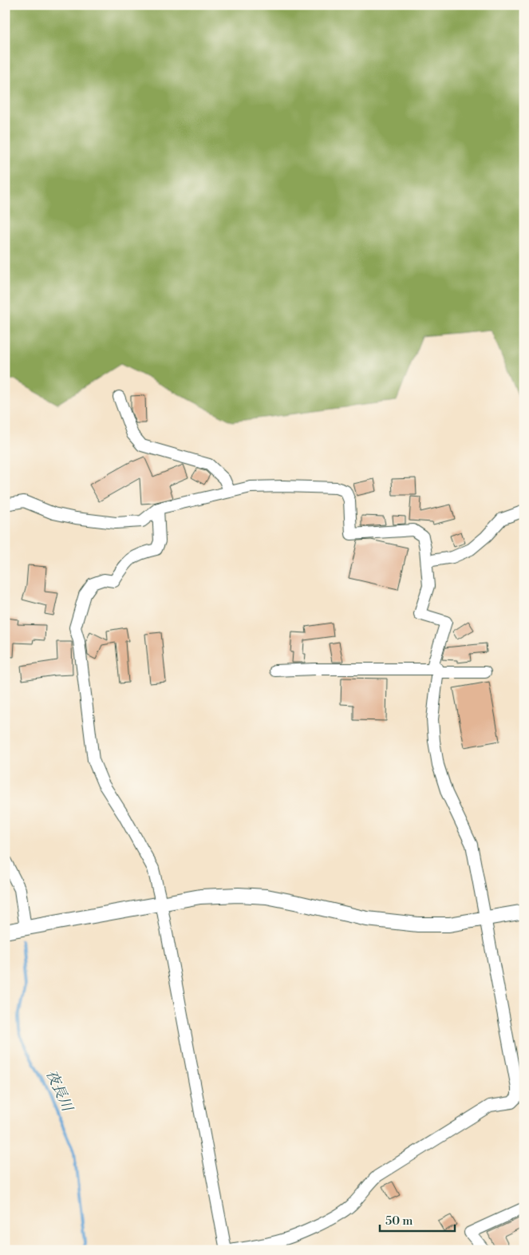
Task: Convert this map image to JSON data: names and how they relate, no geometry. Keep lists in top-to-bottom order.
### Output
{
  "water": ["夜長川"],
  "scale_bar": "50 m"
}
